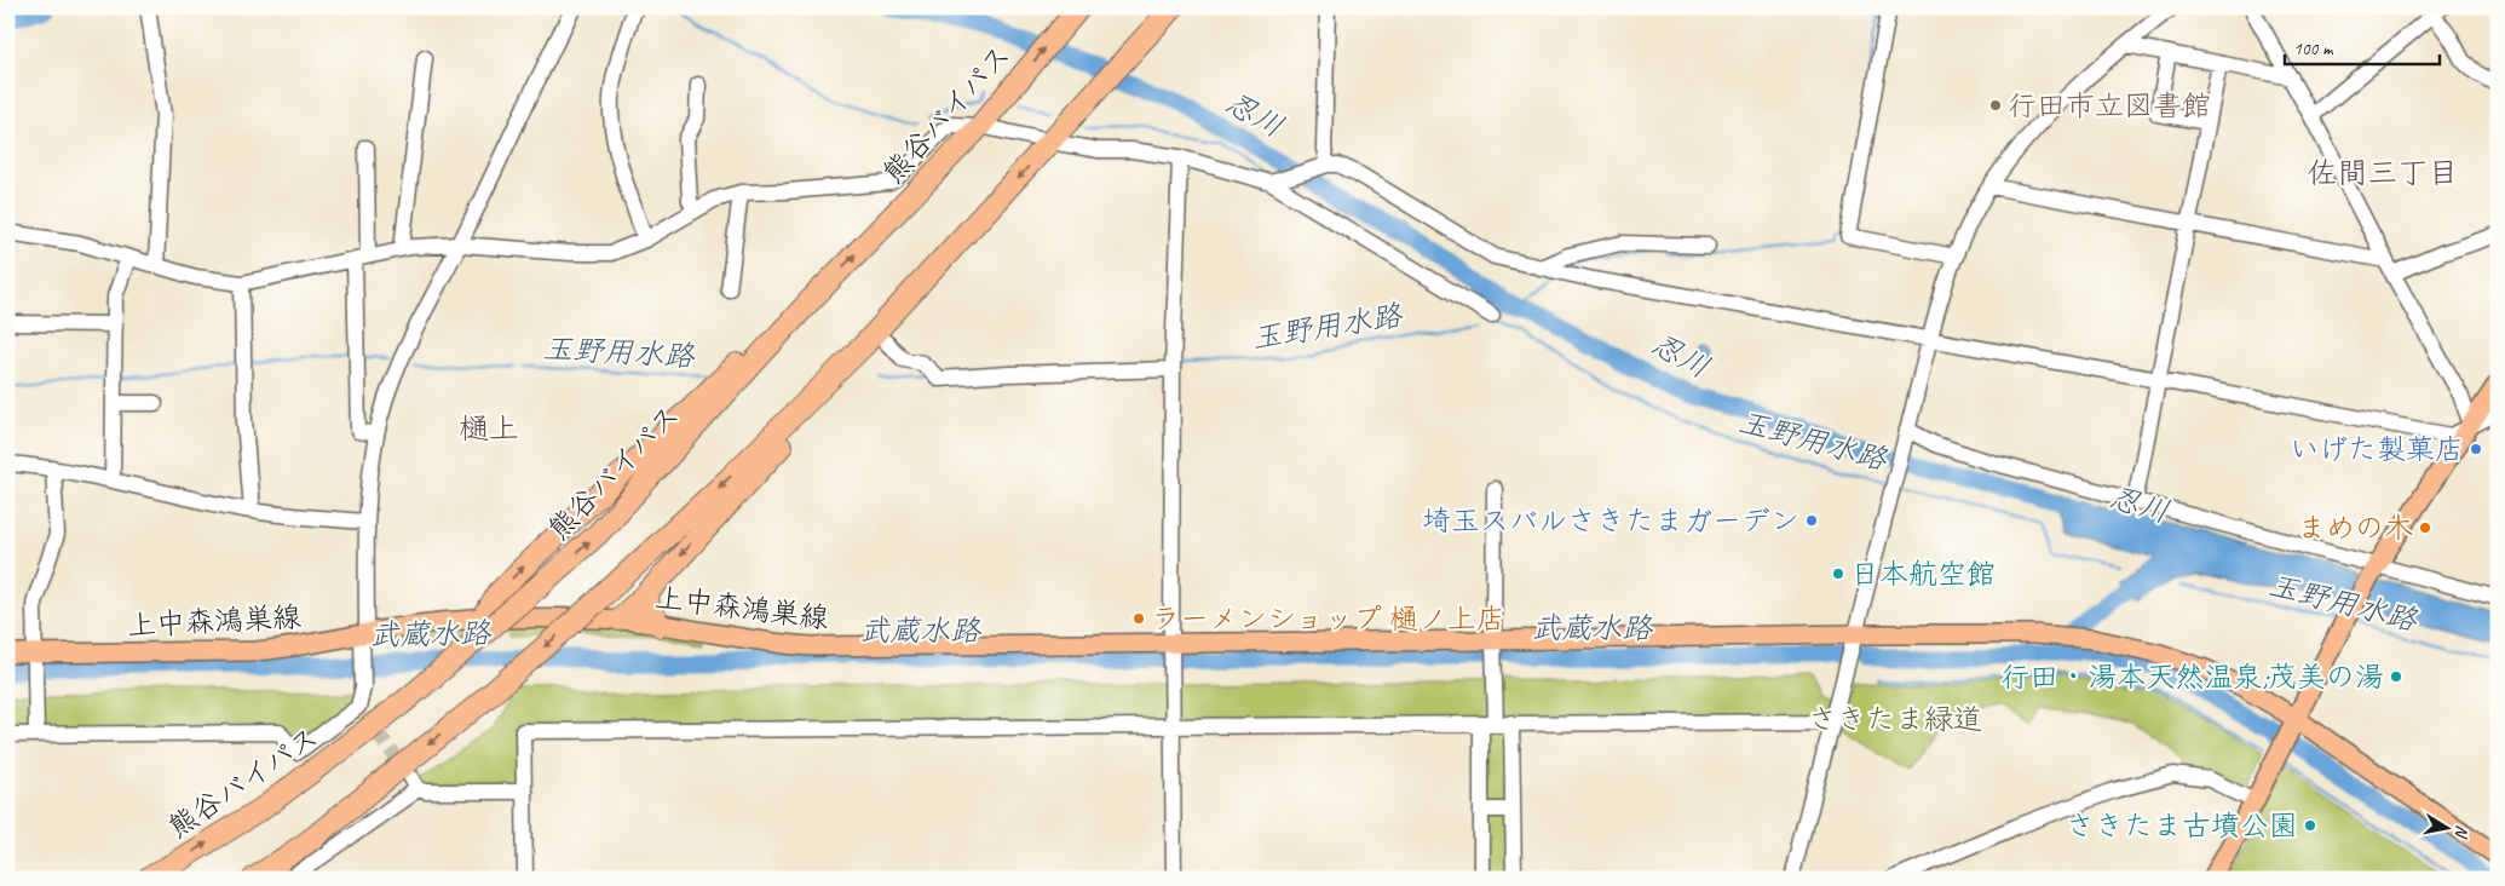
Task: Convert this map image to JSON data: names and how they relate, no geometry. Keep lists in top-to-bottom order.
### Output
{
  "streets": {
    "highway": ["熊谷バイパス"],
    "main road": ["上中森鴻巣線"]
  },
  "districts": ["佐間三丁目", "樋上"],
  "water": ["忍川", "玉野用水路", "武蔵水路"],
  "parks": ["さきたま緑道"],
  "places": [
    "行田市立図書館",
    "いげた製菓店",
    "埼玉スバルさきたまガーデン",
    "まめの木",
    "日本航空館",
    "ラーメンショップ 樋ノ上店",
    "行田・湯本天然温泉;茂美の湯",
    "さきたま古墳公園"
  ],
  "scale_bar": "100 m",
  "north": "right"
}
